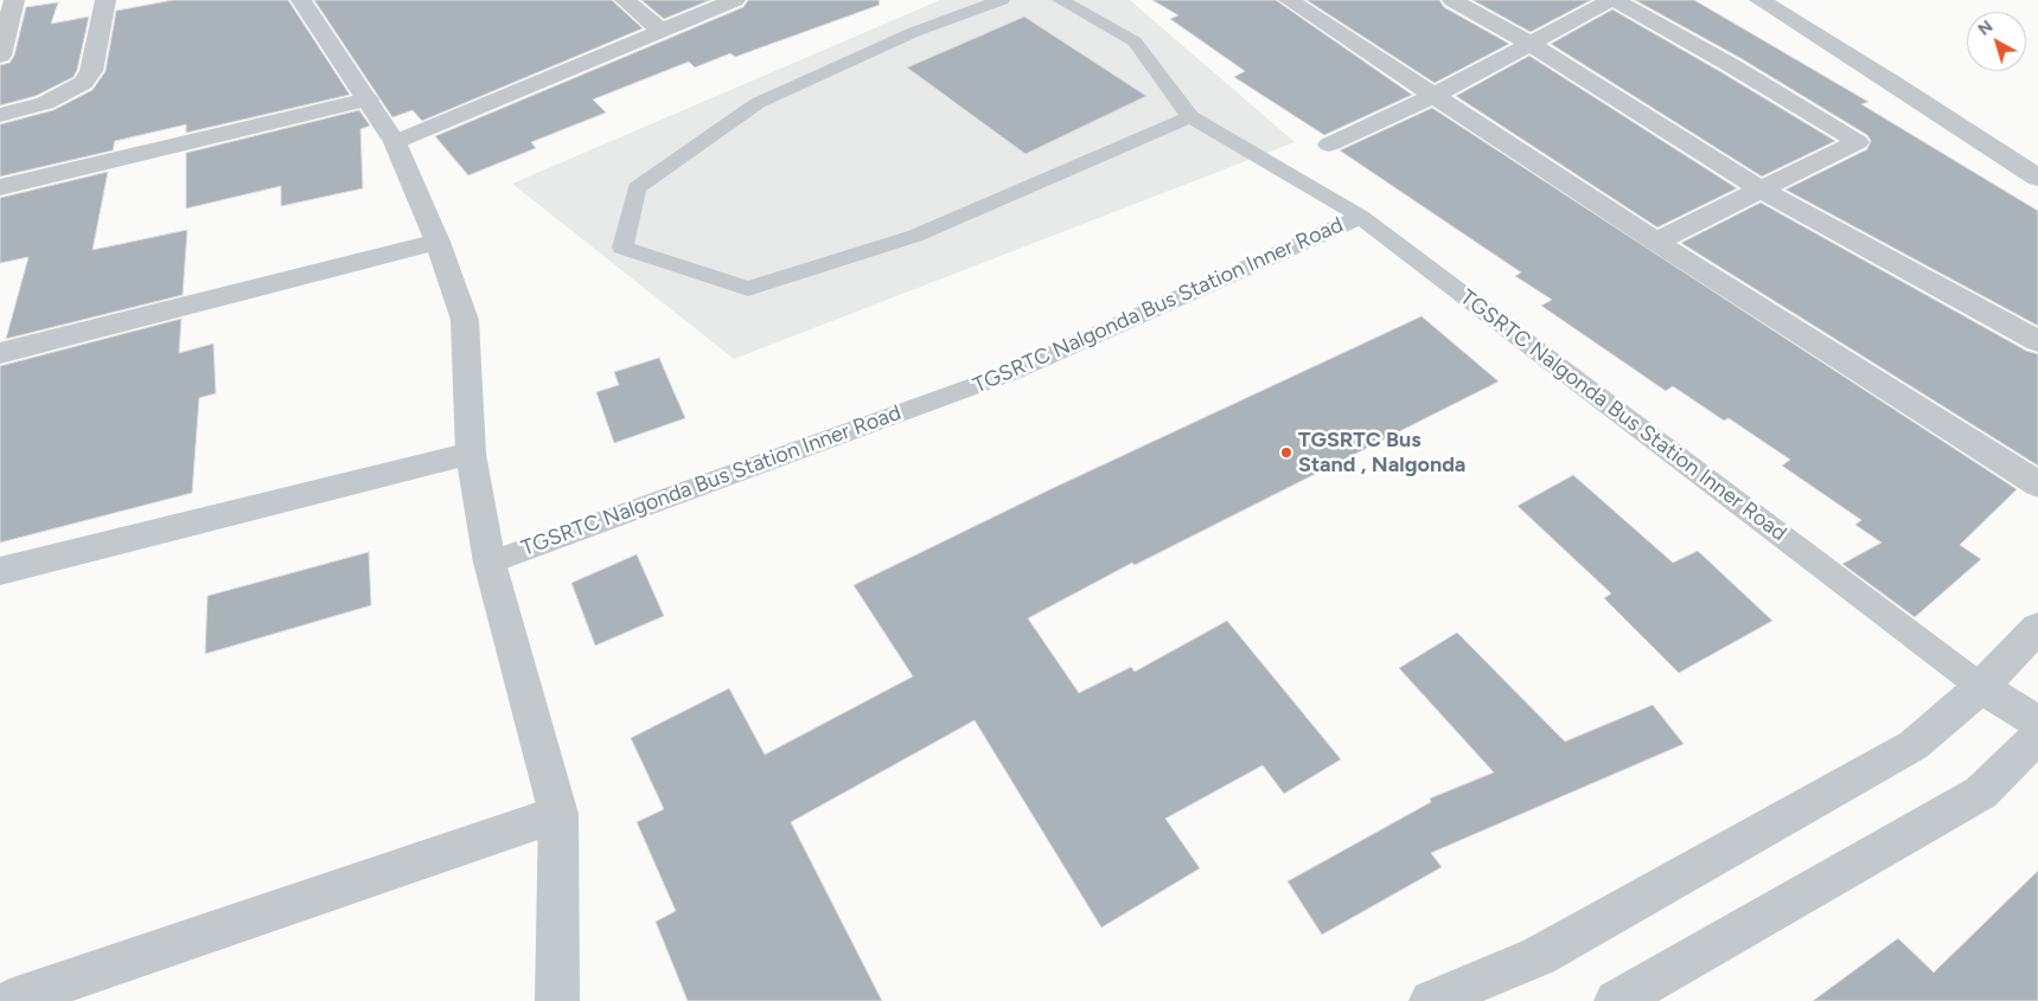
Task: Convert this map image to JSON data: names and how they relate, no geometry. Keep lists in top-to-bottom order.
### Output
{
  "streets": {
    "lane": ["TGSRTC Nalgonda Bus Station Inner Road"]
  },
  "places": ["TGSRTC Bus Stand , Nalgonda"],
  "north": "top left"
}
